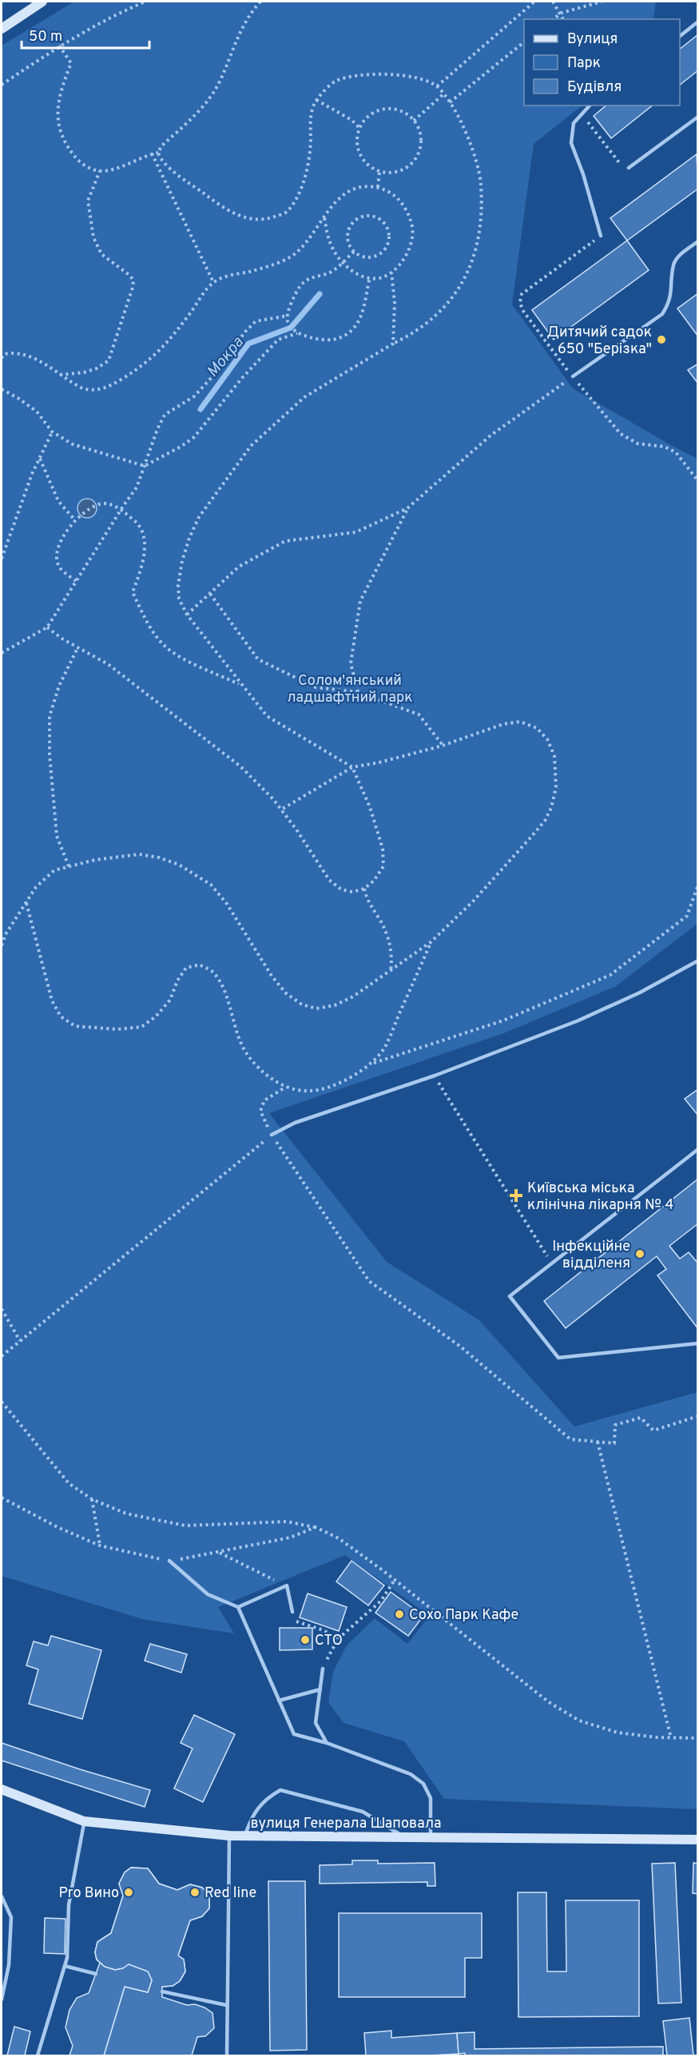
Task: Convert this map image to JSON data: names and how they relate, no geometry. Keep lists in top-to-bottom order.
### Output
{
  "streets": {
    "street": ["вулиця Генерала Шаповала"]
  },
  "water": ["Мокра"],
  "parks": ["Солом'янський ладшафтний парк"],
  "places": {
    "other": [
      "Дитячий садок 650 \"Берізка\"",
      "Інфекційне відділеня",
      "Сохо Парк Кафе",
      "СТО",
      "Pro Вино",
      "Red line"
    ],
    "health": ["Київська міська клінічна лікарня № 4"]
  },
  "legend": ["Вулиця", "Парк", "Будівля"],
  "scale_bar": "50 m"
}
